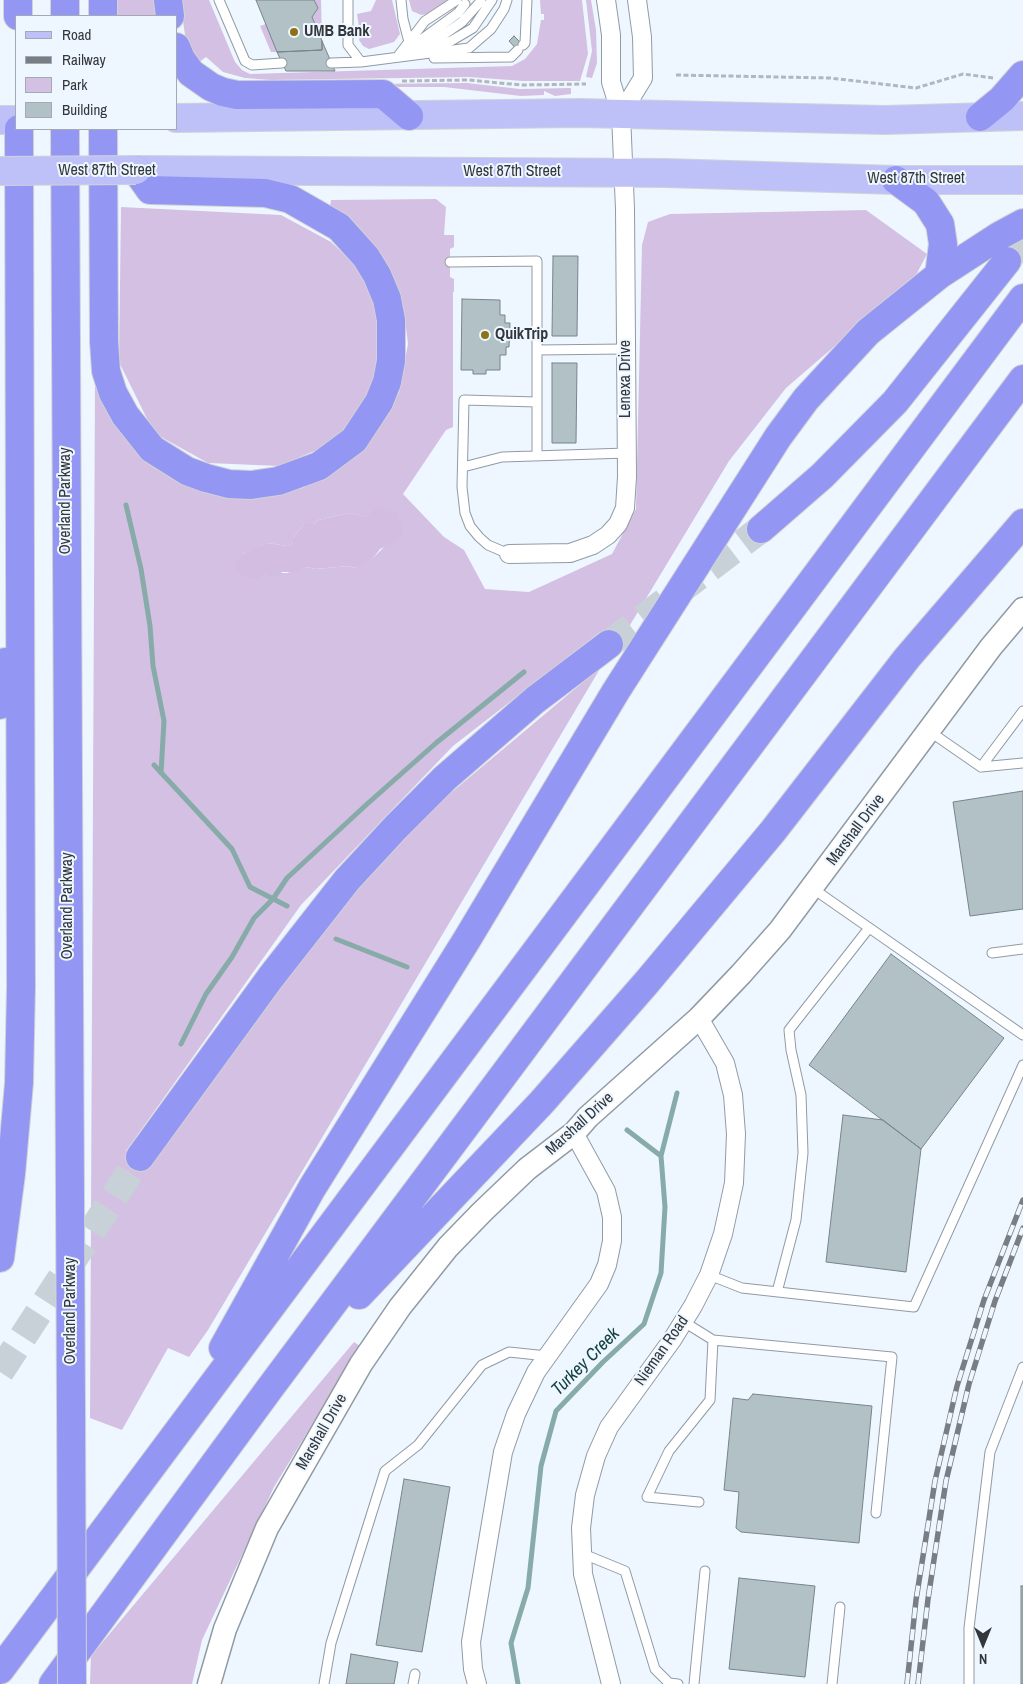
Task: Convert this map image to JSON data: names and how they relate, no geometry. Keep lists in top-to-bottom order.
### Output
{
  "streets": {
    "highway": ["Overland Parkway"],
    "main road": ["West 87th Street"],
    "street": ["Lenexa Drive", "Marshall Drive", "Nieman Road"]
  },
  "crossings": [
    ["West 87th Street", "Lenexa Drive"],
    ["Marshall Drive", "Nieman Road"]
  ],
  "water": ["Turkey Creek"],
  "places": ["UMB Bank", "QuikTrip"],
  "legend": [
    "Road",
    "Railway",
    "Park",
    "Building"
  ],
  "north": "bottom"
}
